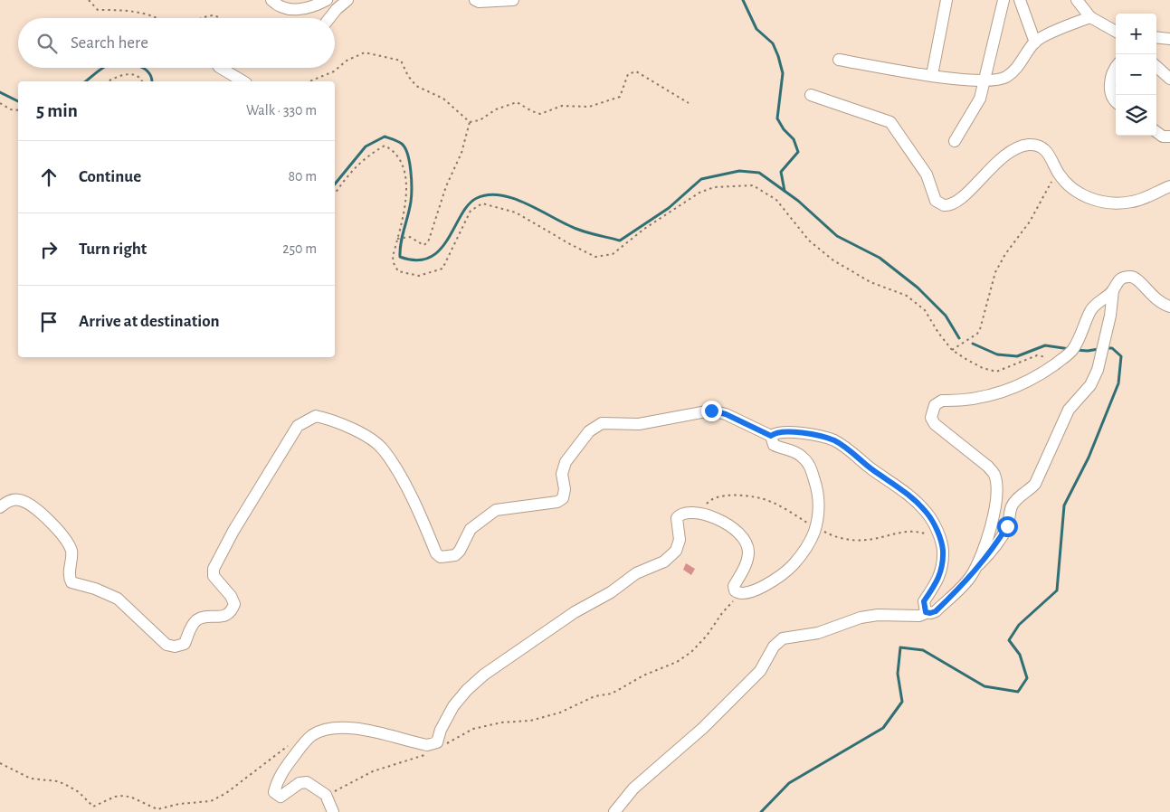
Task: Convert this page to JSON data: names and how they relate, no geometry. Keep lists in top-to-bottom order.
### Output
{
  "page": {
    "map_buttons": ["+", "−"],
    "search": "Search here",
    "heading": ["5 min", "Walk · 330 m"],
    "list": [
      ["Continue", "80 m"],
      ["Turn right", "250 m"],
      "Arrive at destination"
    ]
  }
}
